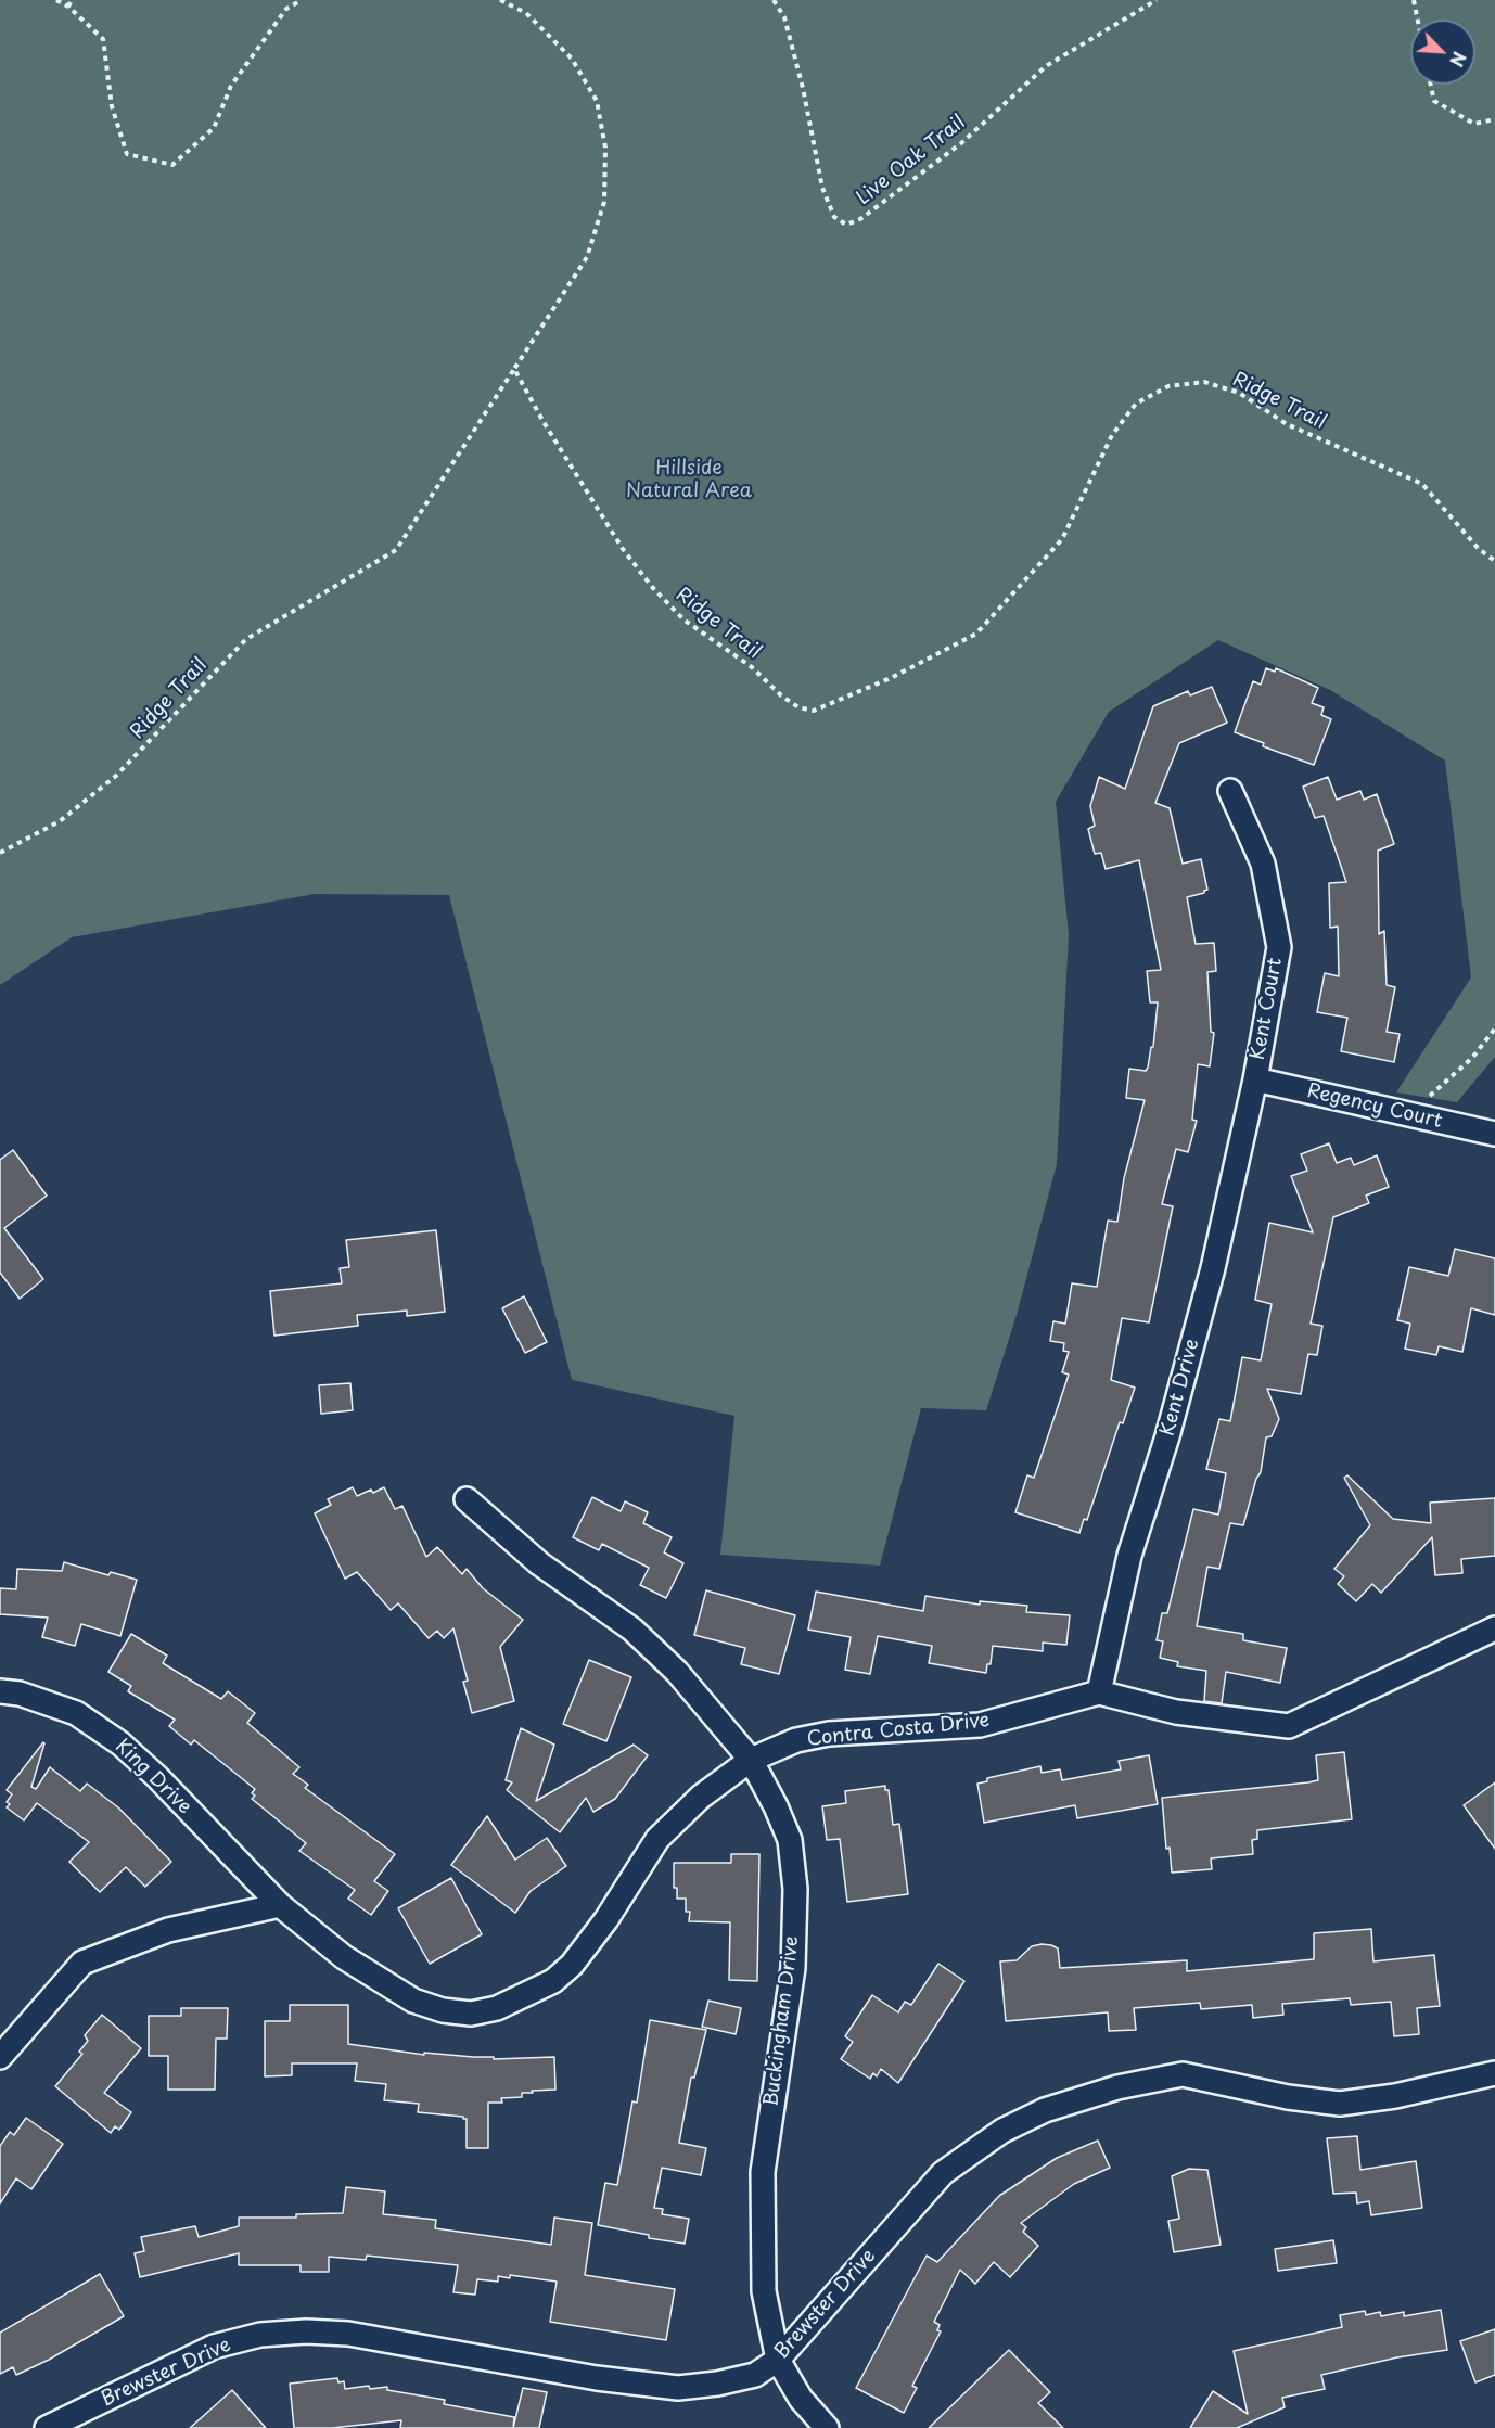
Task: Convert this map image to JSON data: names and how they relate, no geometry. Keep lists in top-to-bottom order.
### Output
{
  "streets": {
    "street": [
      "Kent Court",
      "Regency Court",
      "Kent Drive",
      "Contra Costa Drive",
      "King Drive",
      "Buckingham Drive",
      "Brewster Drive"
    ],
    "path": ["Live Oak Trail", "Ridge Trail"]
  },
  "crossings": [
    ["Kent Court", "Regency Court"],
    ["Kent Court", "Kent Drive"],
    ["Regency Court", "Kent Drive"],
    ["Kent Drive", "Contra Costa Drive"],
    ["Contra Costa Drive", "King Drive"],
    ["Contra Costa Drive", "Buckingham Drive"],
    ["Buckingham Drive", "Brewster Drive"]
  ],
  "parks": ["Hillside Natural Area"],
  "north": "bottom right"
}
